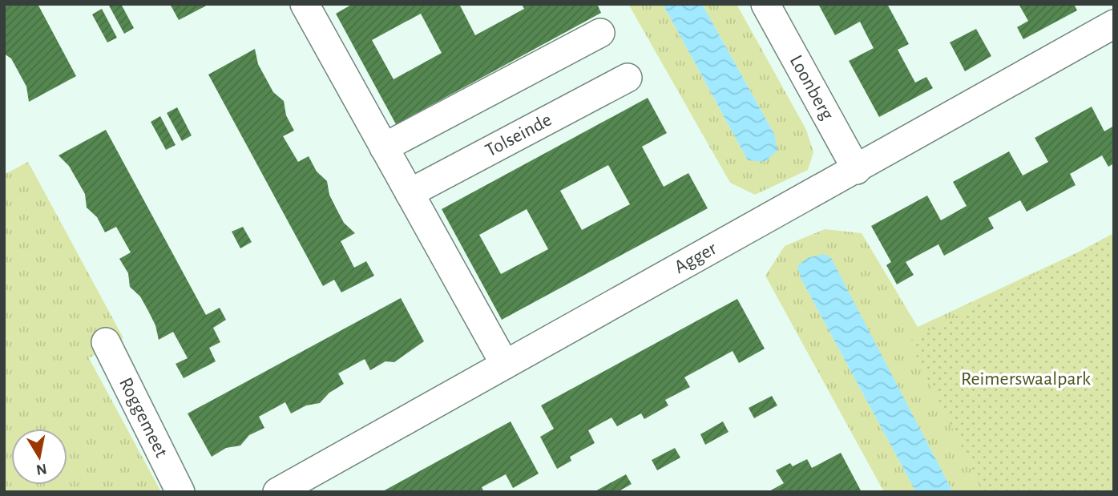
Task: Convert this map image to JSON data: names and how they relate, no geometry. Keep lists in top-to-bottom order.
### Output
{
  "streets": {
    "street": [
      "Loonberg",
      "Tolseinde",
      "Agger",
      "Roggemeet"
    ]
  },
  "crossings": [
    ["Loonberg", "Agger"]
  ],
  "parks": ["Reimerswaalpark"],
  "north": "bottom"
}
